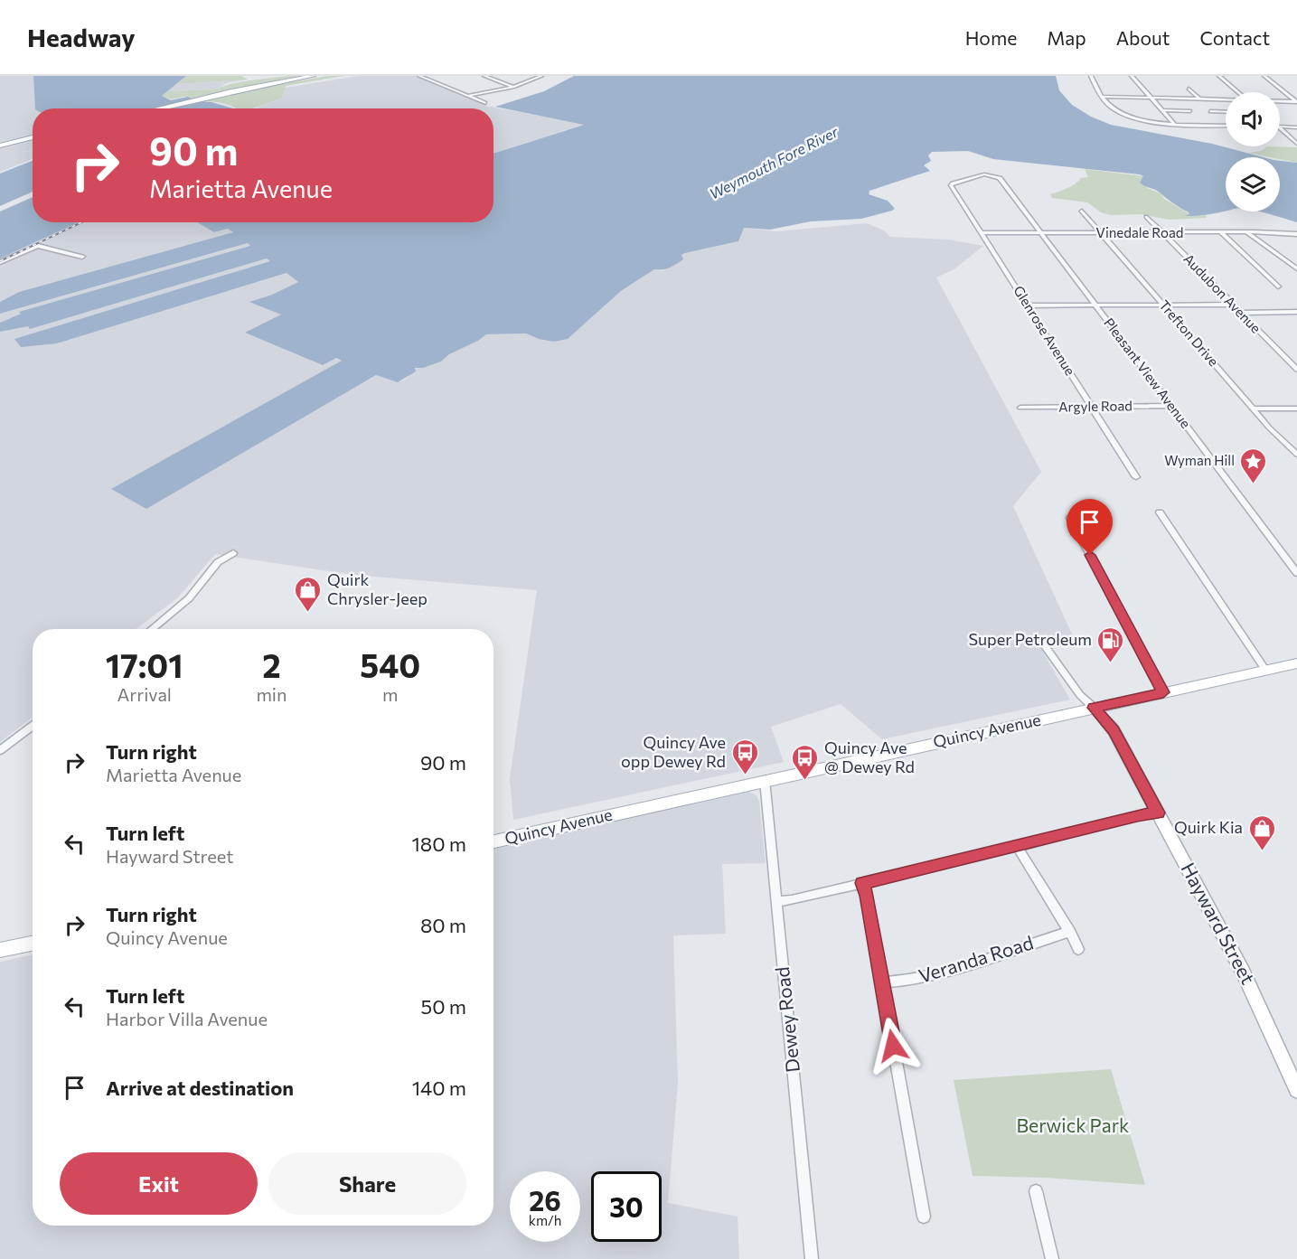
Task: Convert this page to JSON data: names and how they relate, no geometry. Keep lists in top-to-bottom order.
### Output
{
  "streets": {
    "main road": ["Quincy Avenue", "Hayward Street"],
    "street": [
      "Vinedale Road",
      "Audubon Avenue",
      "Glenrose Avenue",
      "Trefton Drive",
      "Pleasant View Avenue",
      "Argyle Road",
      "Veranda Road",
      "Dewey Road"
    ]
  },
  "crossings": [
    ["Vinedale Road", "Audubon Avenue"],
    ["Vinedale Road", "Glenrose Avenue"],
    ["Vinedale Road", "Trefton Drive"],
    ["Vinedale Road", "Pleasant View Avenue"],
    ["Glenrose Avenue", "Pleasant View Avenue"],
    ["Glenrose Avenue", "Argyle Road"],
    ["Pleasant View Avenue", "Argyle Road"],
    ["Quincy Avenue", "Hayward Street"],
    ["Quincy Avenue", "Dewey Road"]
  ],
  "water": ["Weymouth Fore River"],
  "parks": ["Berwick Park"],
  "places": {
    "place": ["Wyman Hill"],
    "shop": ["Quirk Chrysler-Jeep", "Quirk Kia"],
    "fuel station": ["Super Petroleum"],
    "bus stop": ["Quincy Ave opp Dewey Rd", "Quincy Ave @ Dewey Rd"]
  },
  "page": {
    "header": "Headway",
    "nav": [
      "Home",
      "Map",
      "About",
      "Contact"
    ],
    "turn": ["90 m", "Marietta Avenue"],
    "eta": [
      "17:01",
      "Arrival",
      "2",
      "min",
      "540",
      "m"
    ],
    "list": [
      {
        "name": "Turn right",
        "note": "Marietta Avenue",
        "value": "90 m"
      },
      {
        "name": "Turn left",
        "note": "Hayward Street",
        "value": "180 m"
      },
      {
        "name": "Turn right",
        "note": "Quincy Avenue",
        "value": "80 m"
      },
      {
        "name": "Turn left",
        "note": "Harbor Villa Avenue",
        "value": "50 m"
      },
      {
        "name": "Arrive at destination",
        "value": "140 m"
      }
    ],
    "buttons": ["Exit", "Share"],
    "speed": "26 km/h",
    "limit": "30"
  }
}
